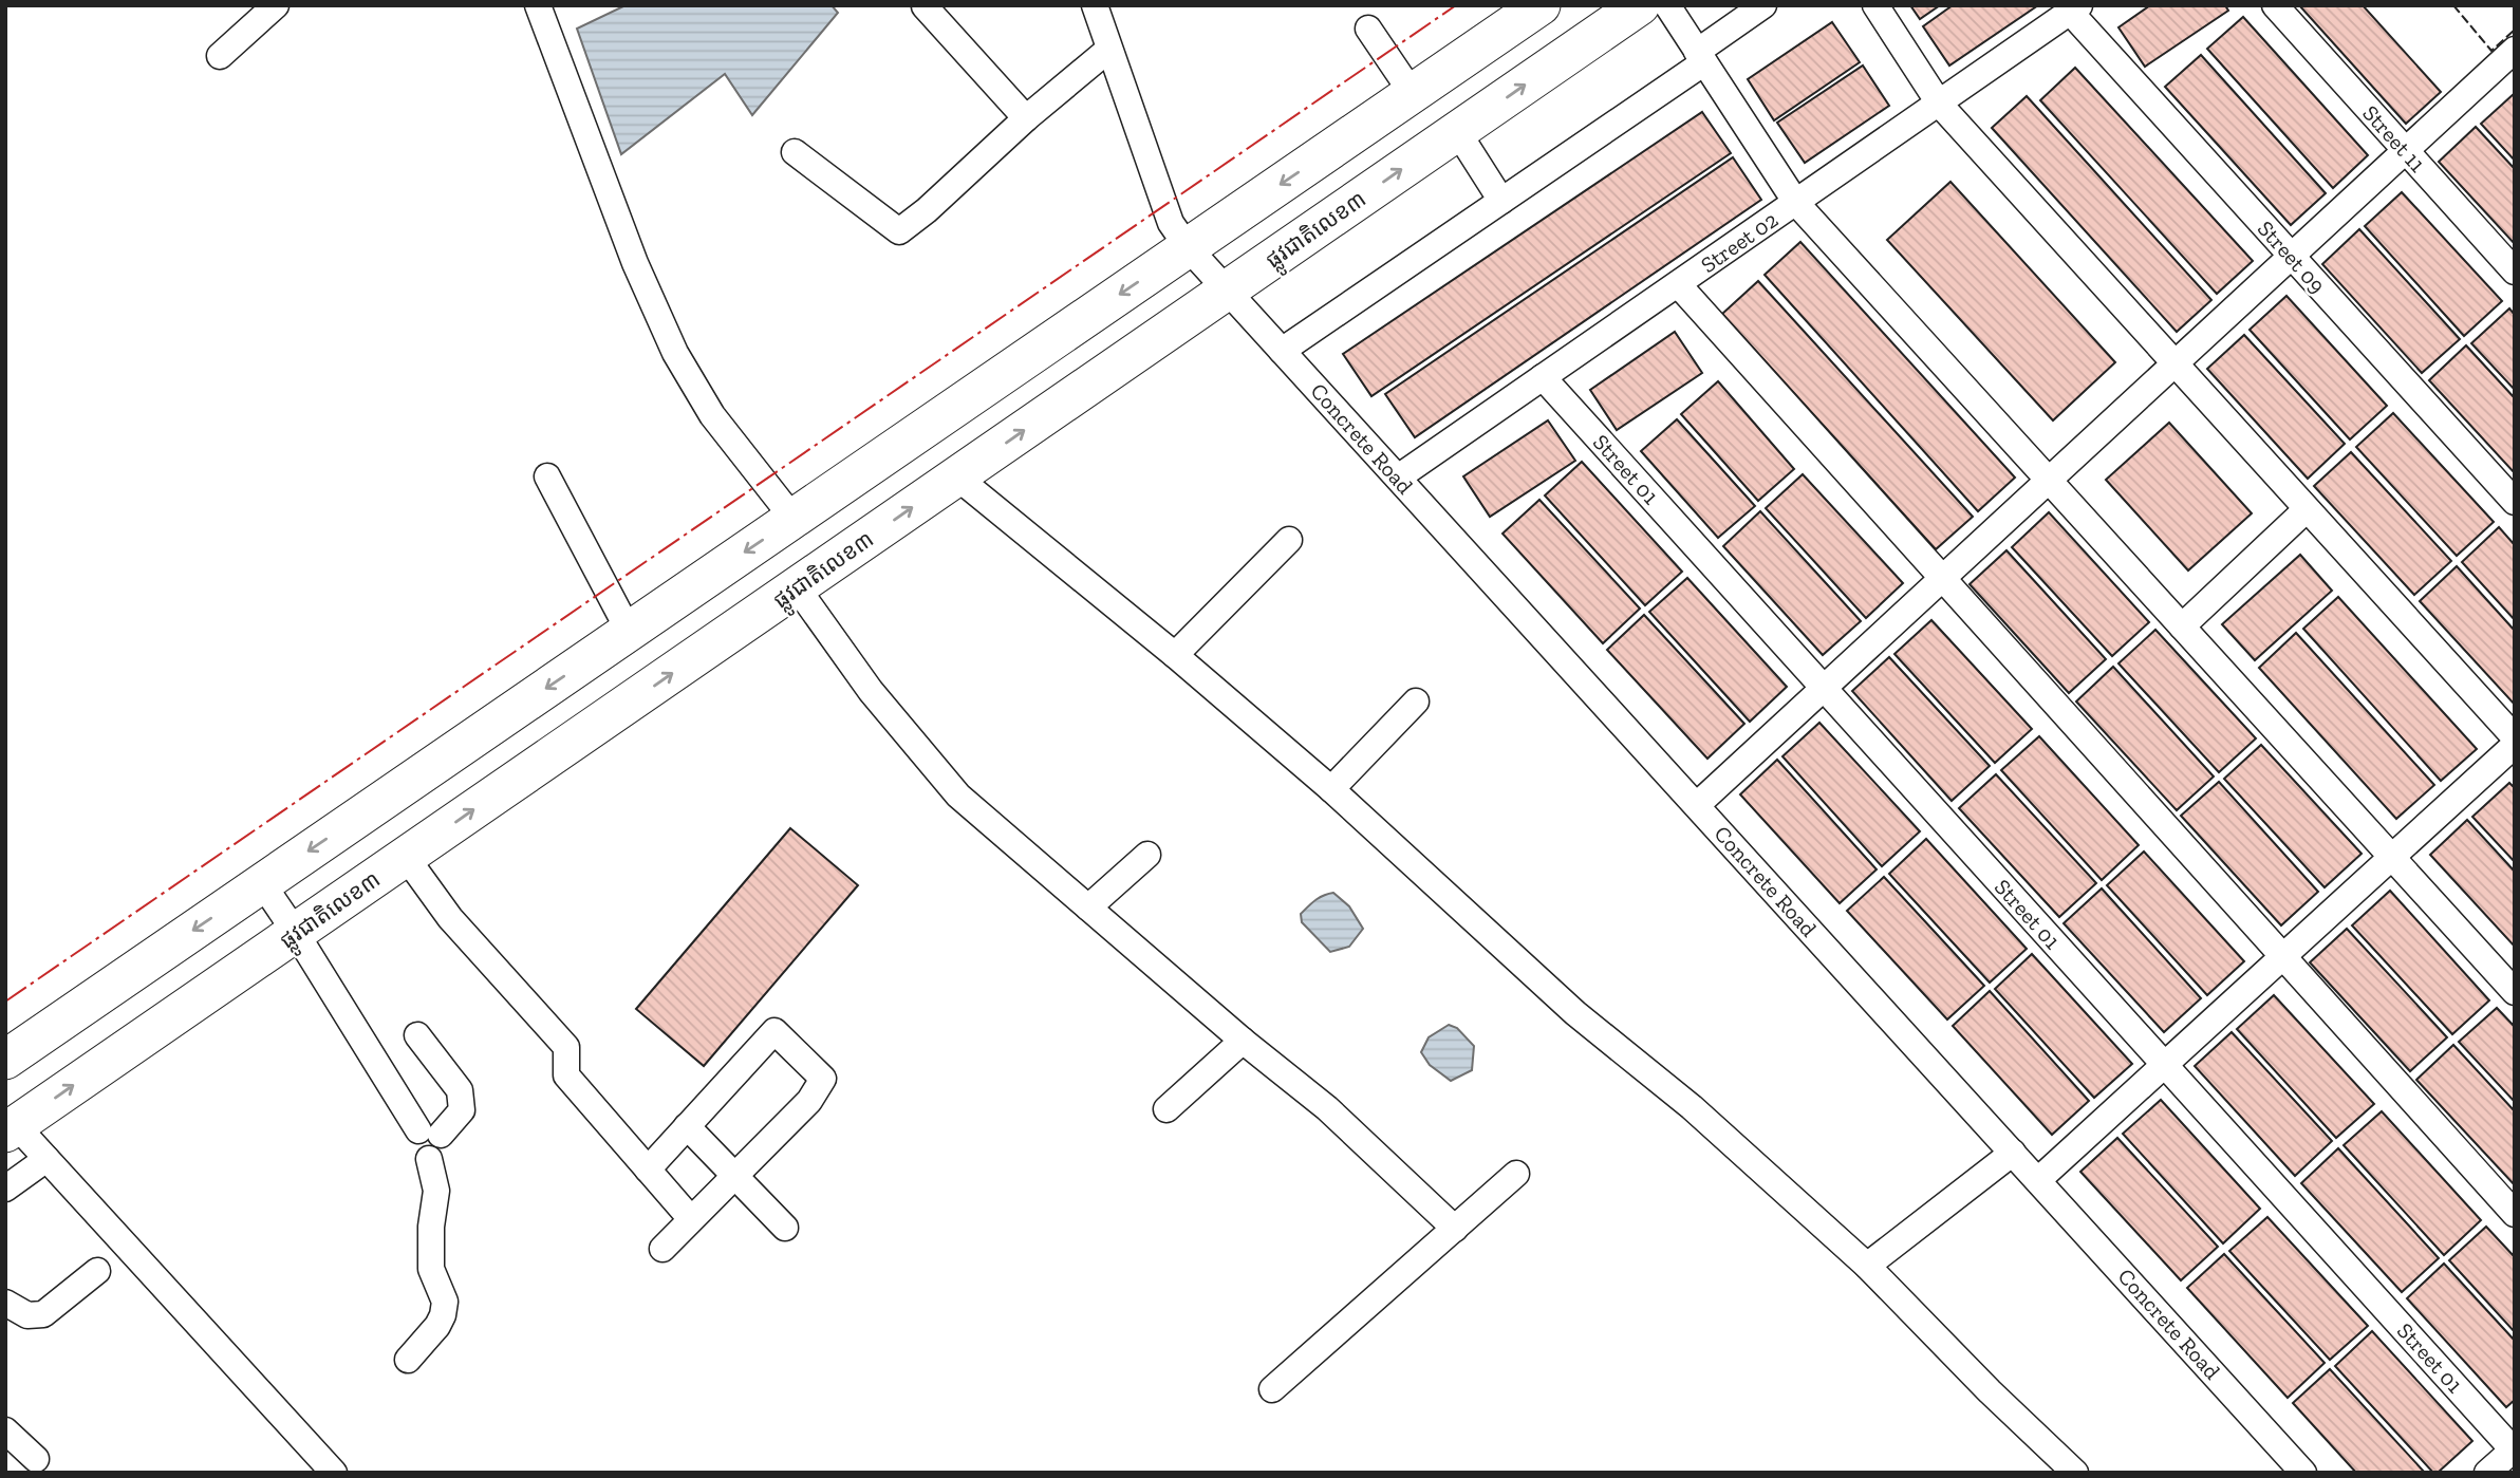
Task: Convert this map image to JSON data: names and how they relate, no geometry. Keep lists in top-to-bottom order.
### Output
{
  "streets": {
    "highway": ["ផ្លូវជាតិលេខ៣"],
    "street": [
      "Street 11",
      "Street 02",
      "Street 09",
      "Concrete Road",
      "Street 01"
    ]
  },
  "crossings": [
    ["ផ្លូវជាតិលេខ៣", "Concrete Road"],
    ["Street 02", "Street 09"],
    ["Street 02", "Concrete Road"],
    ["Street 02", "Street 01"]
  ]
}
